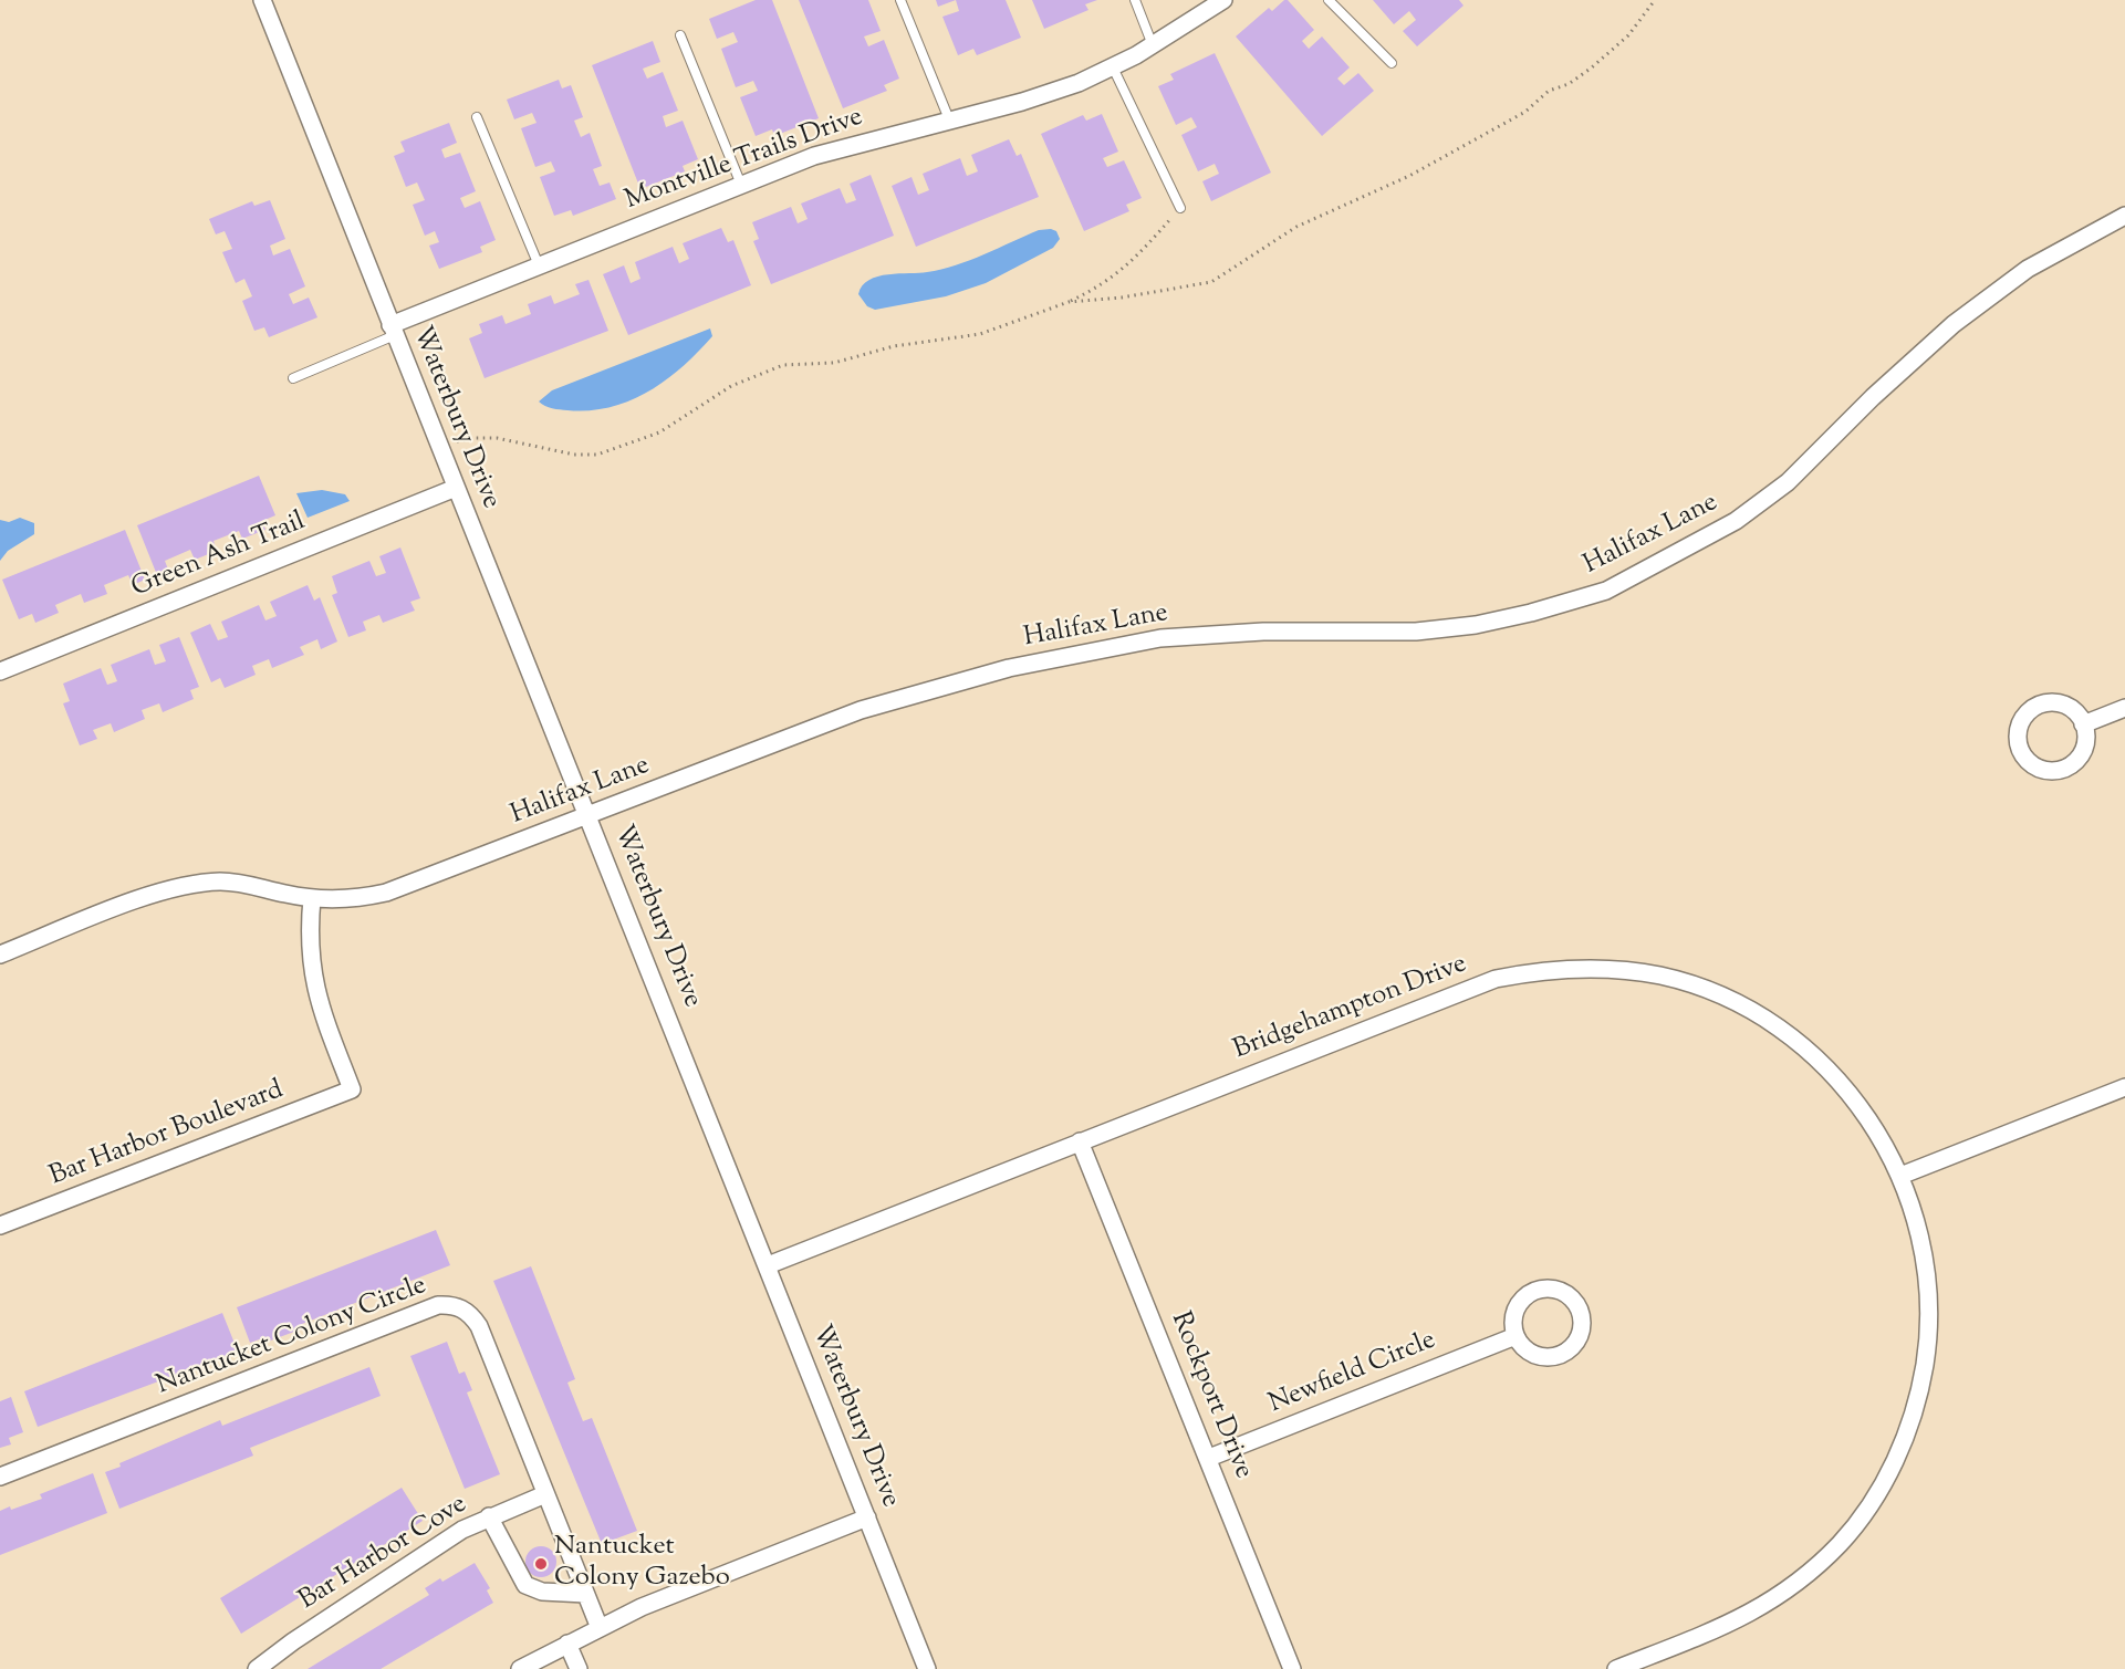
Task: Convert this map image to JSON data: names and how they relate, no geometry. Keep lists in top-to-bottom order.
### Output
{
  "streets": {
    "street": [
      "Montville Trails Drive",
      "Waterbury Drive",
      "Halifax Lane",
      "Green Ash Trail",
      "Bridgehampton Drive",
      "Bar Harbor Boulevard",
      "Nantucket Colony Circle",
      "Newfield Circle",
      "Rockport Drive",
      "Bar Harbor Cove"
    ]
  },
  "crossings": [
    ["Montville Trails Drive", "Waterbury Drive"],
    ["Waterbury Drive", "Halifax Lane"],
    ["Waterbury Drive", "Green Ash Trail"],
    ["Waterbury Drive", "Bridgehampton Drive"],
    ["Halifax Lane", "Bar Harbor Boulevard"],
    ["Bridgehampton Drive", "Rockport Drive"],
    ["Nantucket Colony Circle", "Bar Harbor Cove"],
    ["Newfield Circle", "Rockport Drive"]
  ],
  "places": ["Nantucket Colony Gazebo"]
}
